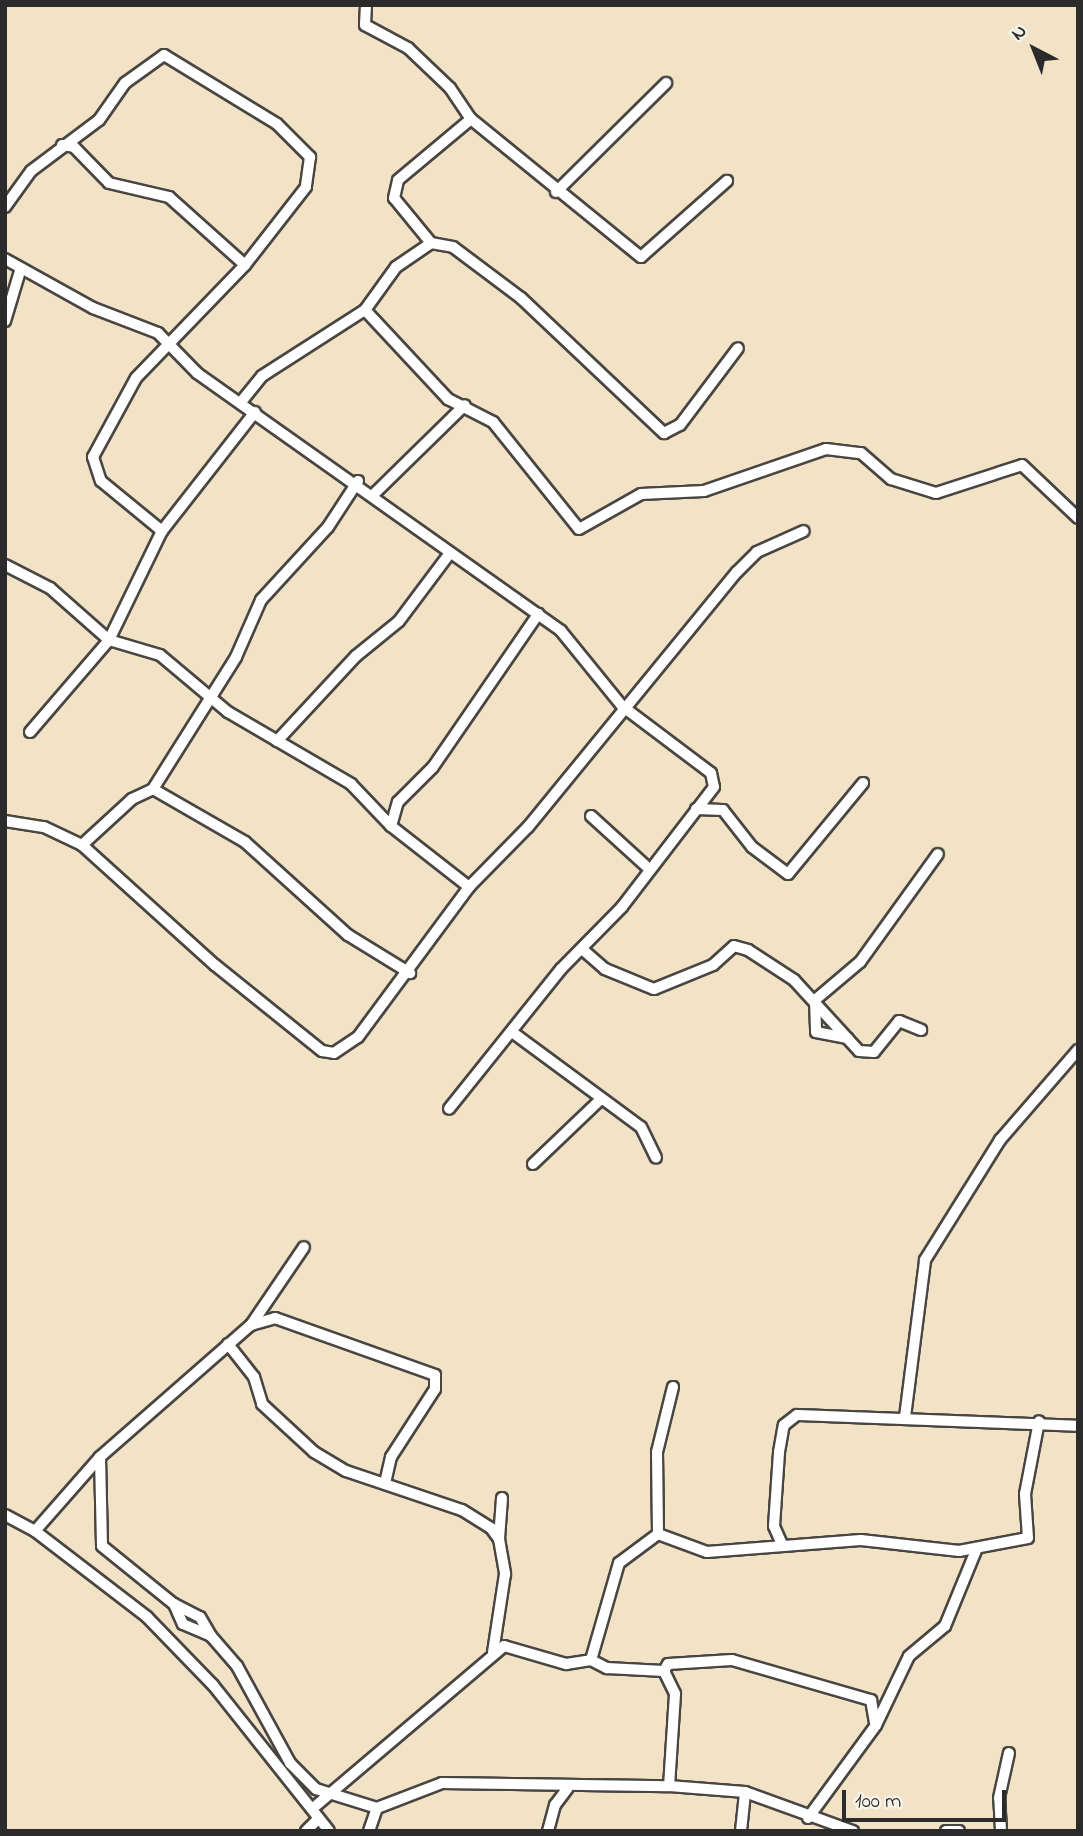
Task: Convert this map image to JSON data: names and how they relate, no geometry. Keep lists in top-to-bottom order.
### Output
{
  "scale_bar": "100 m",
  "north": "top left"
}
